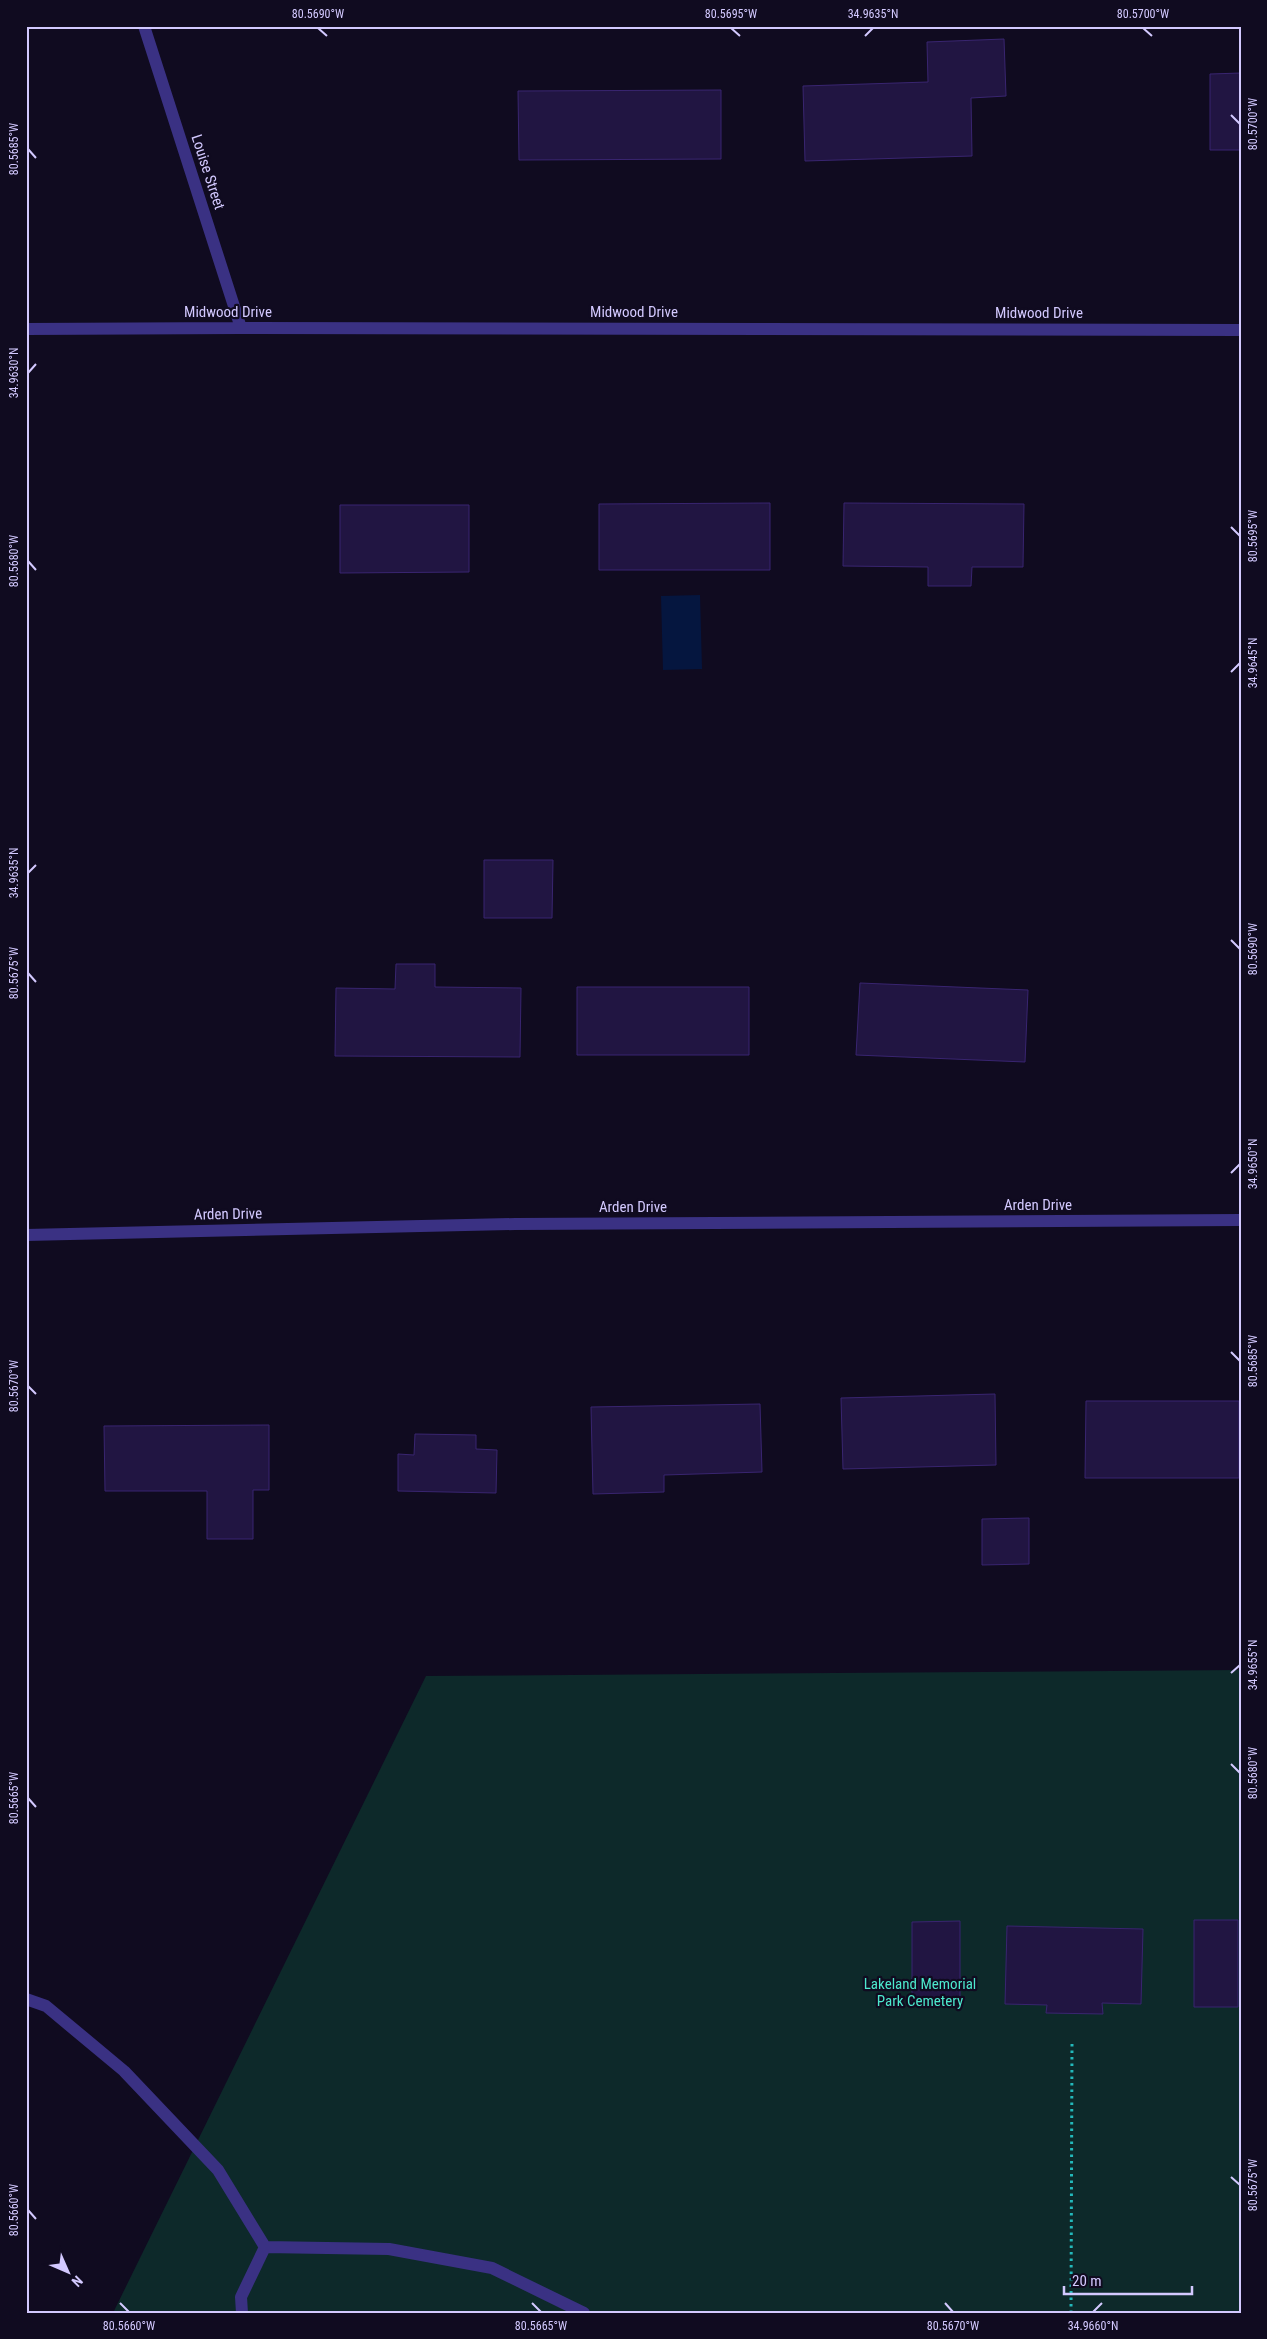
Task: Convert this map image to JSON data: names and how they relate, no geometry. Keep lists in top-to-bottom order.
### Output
{
  "streets": {
    "street": ["Louise Street", "Midwood Drive", "Arden Drive"]
  },
  "crossings": [
    ["Louise Street", "Midwood Drive"]
  ],
  "parks": ["Lakeland Memorial Park Cemetery"],
  "scale_bar": "20 m",
  "north": "bottom right",
  "coordinates": [
    "80.5690°W",
    "80.5695°W",
    "34.9635°N",
    "80.5700°W",
    "80.5685°W",
    "34.9630°N",
    "80.5680°W",
    "34.9645°N",
    "80.5675°W",
    "34.9650°N",
    "80.5670°W",
    "34.9655°N",
    "80.5665°W",
    "80.5660°W",
    "34.9660°N"
  ]
}
